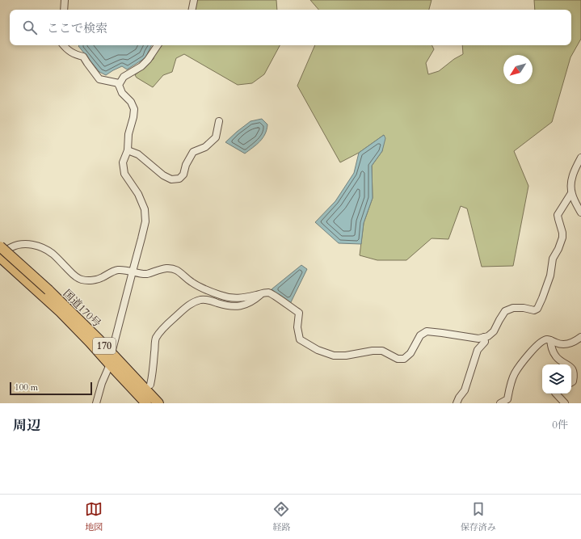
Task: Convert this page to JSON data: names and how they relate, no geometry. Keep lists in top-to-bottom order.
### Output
{
  "streets": {
    "highway": ["国道170号", "170"]
  },
  "scale_bar": "100 m",
  "north": "bottom left",
  "page": {
    "search": "ここで検索",
    "scale": "100 m",
    "heading": ["周辺", "0件"],
    "nav": ["地図", "経路", "保存済み"]
  }
}
